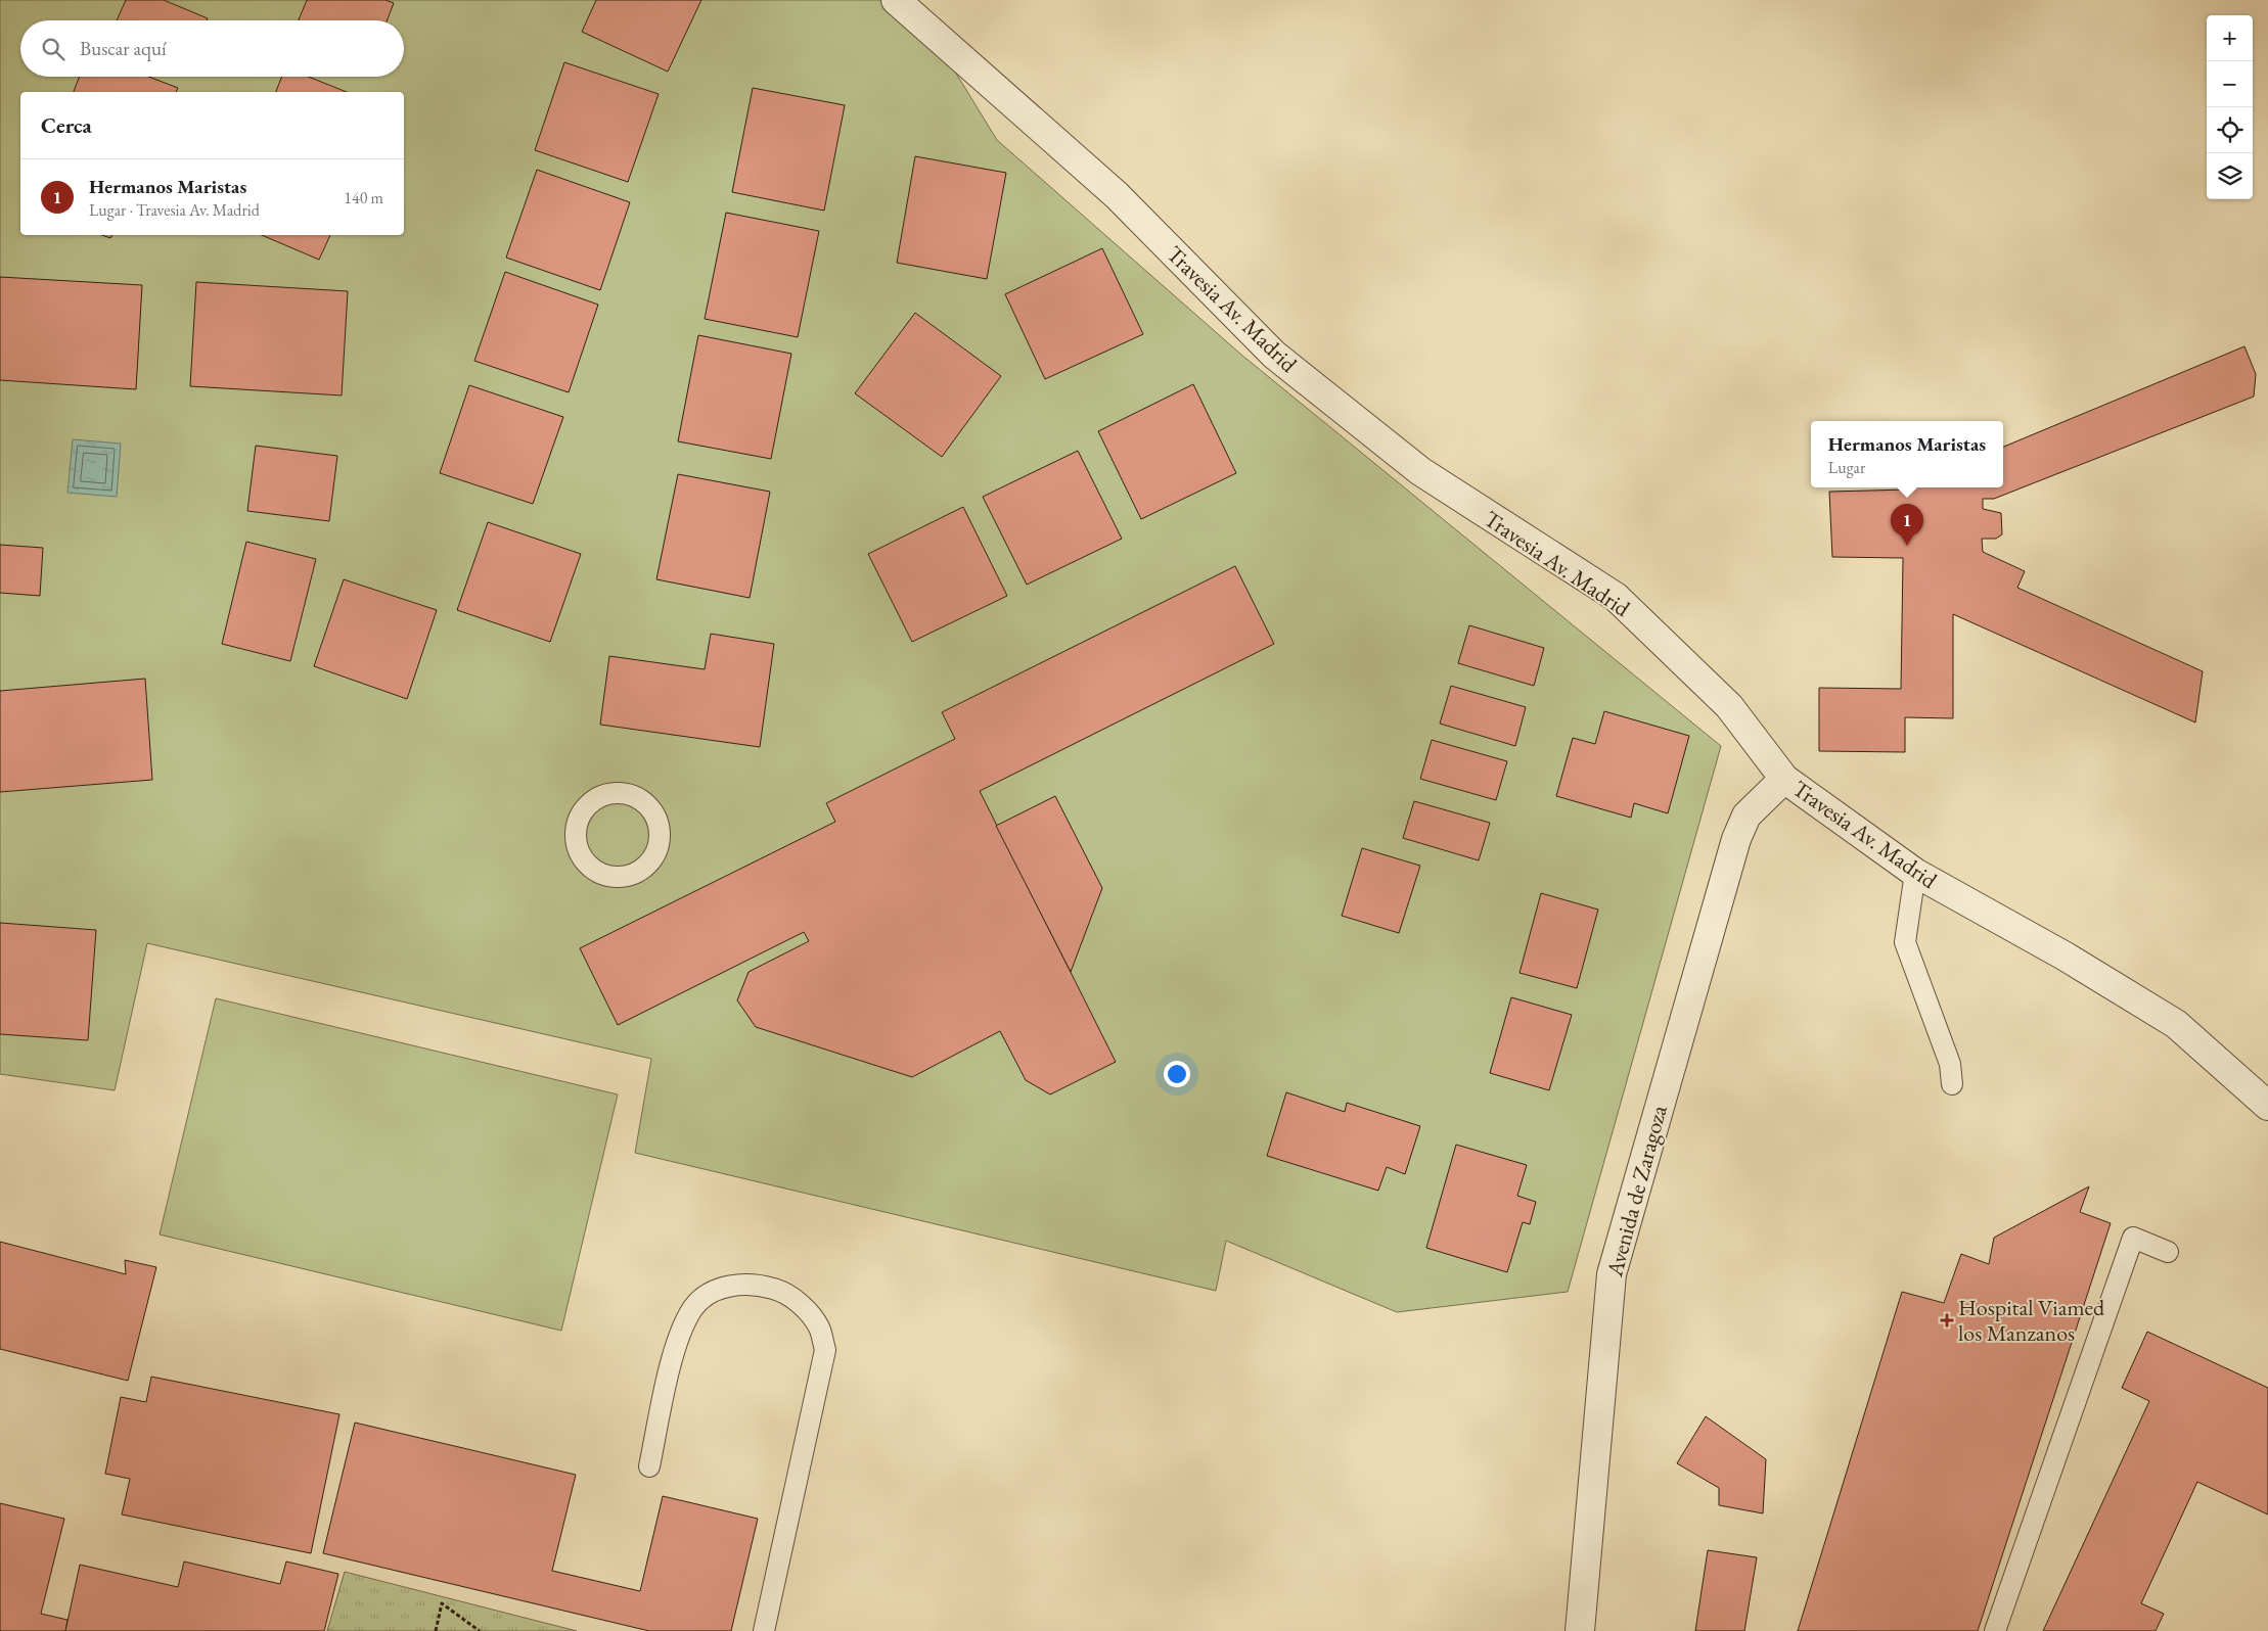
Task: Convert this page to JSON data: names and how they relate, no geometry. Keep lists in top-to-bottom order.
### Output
{
  "streets": {
    "street": ["Travesia Av. Madrid", "Avenida de Zaragoza"]
  },
  "crossings": [
    ["Travesia Av. Madrid", "Avenida de Zaragoza"]
  ],
  "places": {
    "health": ["Hospital Viamed los Manzanos"]
  },
  "page": {
    "map_buttons": ["+", "−"],
    "search": "Buscar aquí",
    "heading": "Cerca",
    "list": [
      {
        "mark": "1",
        "name": "Hermanos Maristas",
        "note": "Lugar · Travesia Av. Madrid",
        "value": "140 m"
      }
    ],
    "popup": ["Hermanos Maristas", "Lugar"],
    "pins": "1"
  }
}
